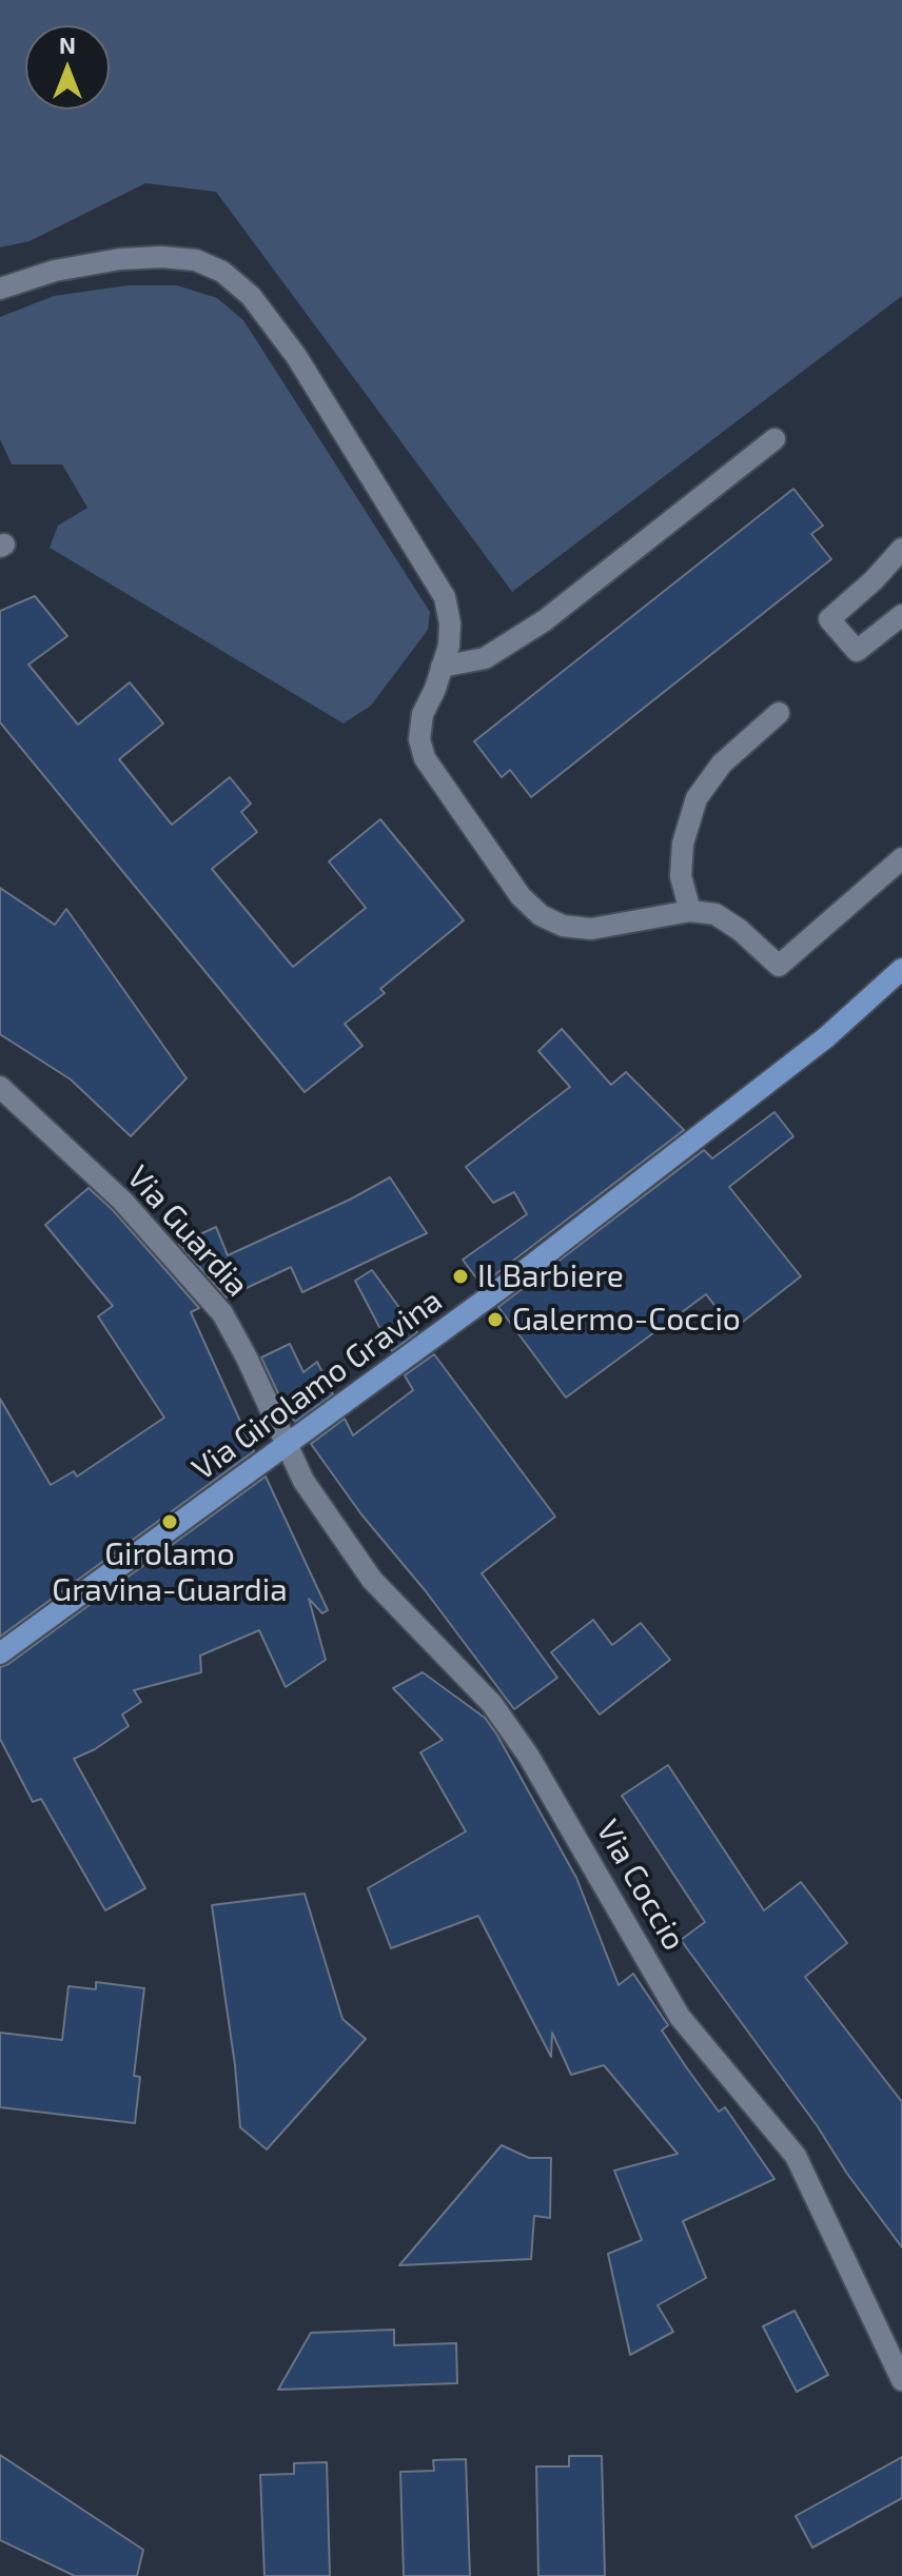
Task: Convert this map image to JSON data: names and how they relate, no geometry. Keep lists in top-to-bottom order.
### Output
{
  "streets": {
    "main road": ["Via Girolamo Gravina"],
    "street": ["Via Guardia", "Via Coccio"]
  },
  "crossings": [
    ["Via Guardia", "Via Girolamo Gravina"],
    ["Via Guardia", "Via Coccio"],
    ["Via Girolamo Gravina", "Via Coccio"]
  ],
  "places": ["Il Barbiere", "Galermo-Coccio", "Girolamo Gravina-Guardia"],
  "north": "top"
}
